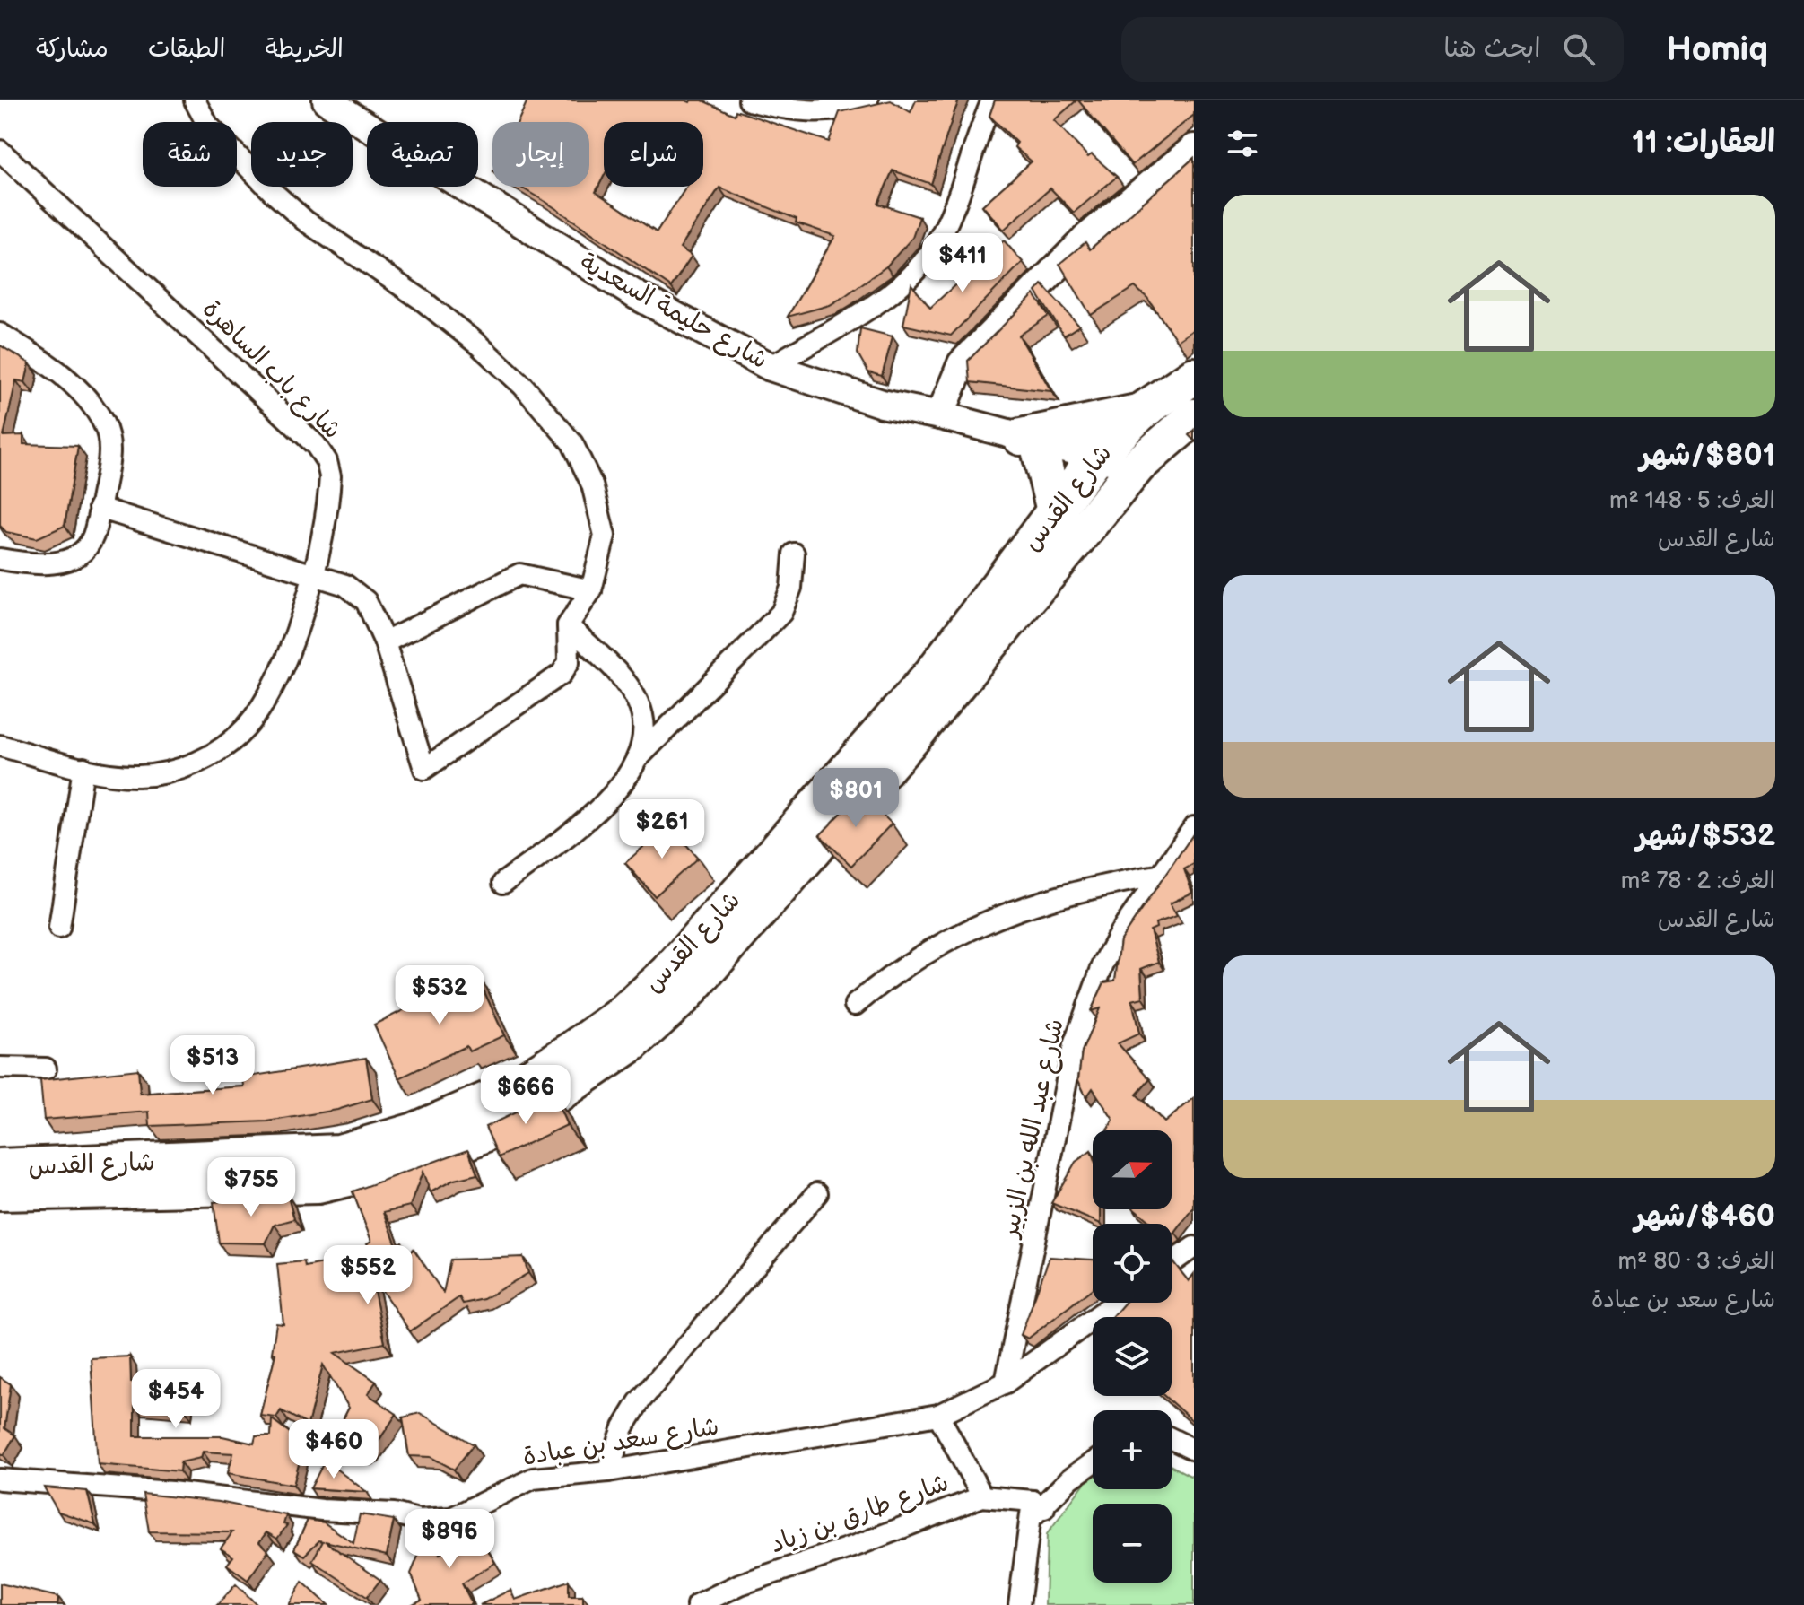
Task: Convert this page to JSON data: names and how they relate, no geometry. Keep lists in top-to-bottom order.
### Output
{
  "streets": {
    "highway": ["شارع القدس"],
    "street": [
      "شارع حليمة السعدية",
      "شارع باب الساهرة",
      "شارع عبد الله بن الزبير",
      "شارع سعد بن عبادة",
      "شارع طارق بن زياد"
    ]
  },
  "crossings": [
    ["شارع حليمة السعدية", "شارع القدس"],
    ["شارع عبد الله بن الزبير", "شارع سعد بن عبادة"]
  ],
  "north": "right",
  "page": {
    "header": "Homiq",
    "search": "ابحث هنا",
    "nav": ["الخريطة", "الطبقات", "مشاركة"],
    "heading": "العقارات: 11",
    "chip": [
      "شراء",
      "إيجار",
      "تصفية",
      "جديد",
      "شقة"
    ],
    "list": [
      {
        "name": "$801/شهر",
        "note": "الغرف: 5 · 148 m² · شارع القدس"
      },
      {
        "name": "$532/شهر",
        "note": "الغرف: 2 · 78 m² · شارع القدس"
      },
      {
        "name": "$460/شهر",
        "note": "الغرف: 3 · 80 m² · شارع سعد بن عبادة"
      }
    ],
    "price": [
      "$411",
      "$801",
      "$261",
      "$532",
      "$513",
      "$666",
      "$755",
      "$552",
      "$454",
      "$460",
      "$896"
    ],
    "map_buttons": ["+", "−"]
  }
}
